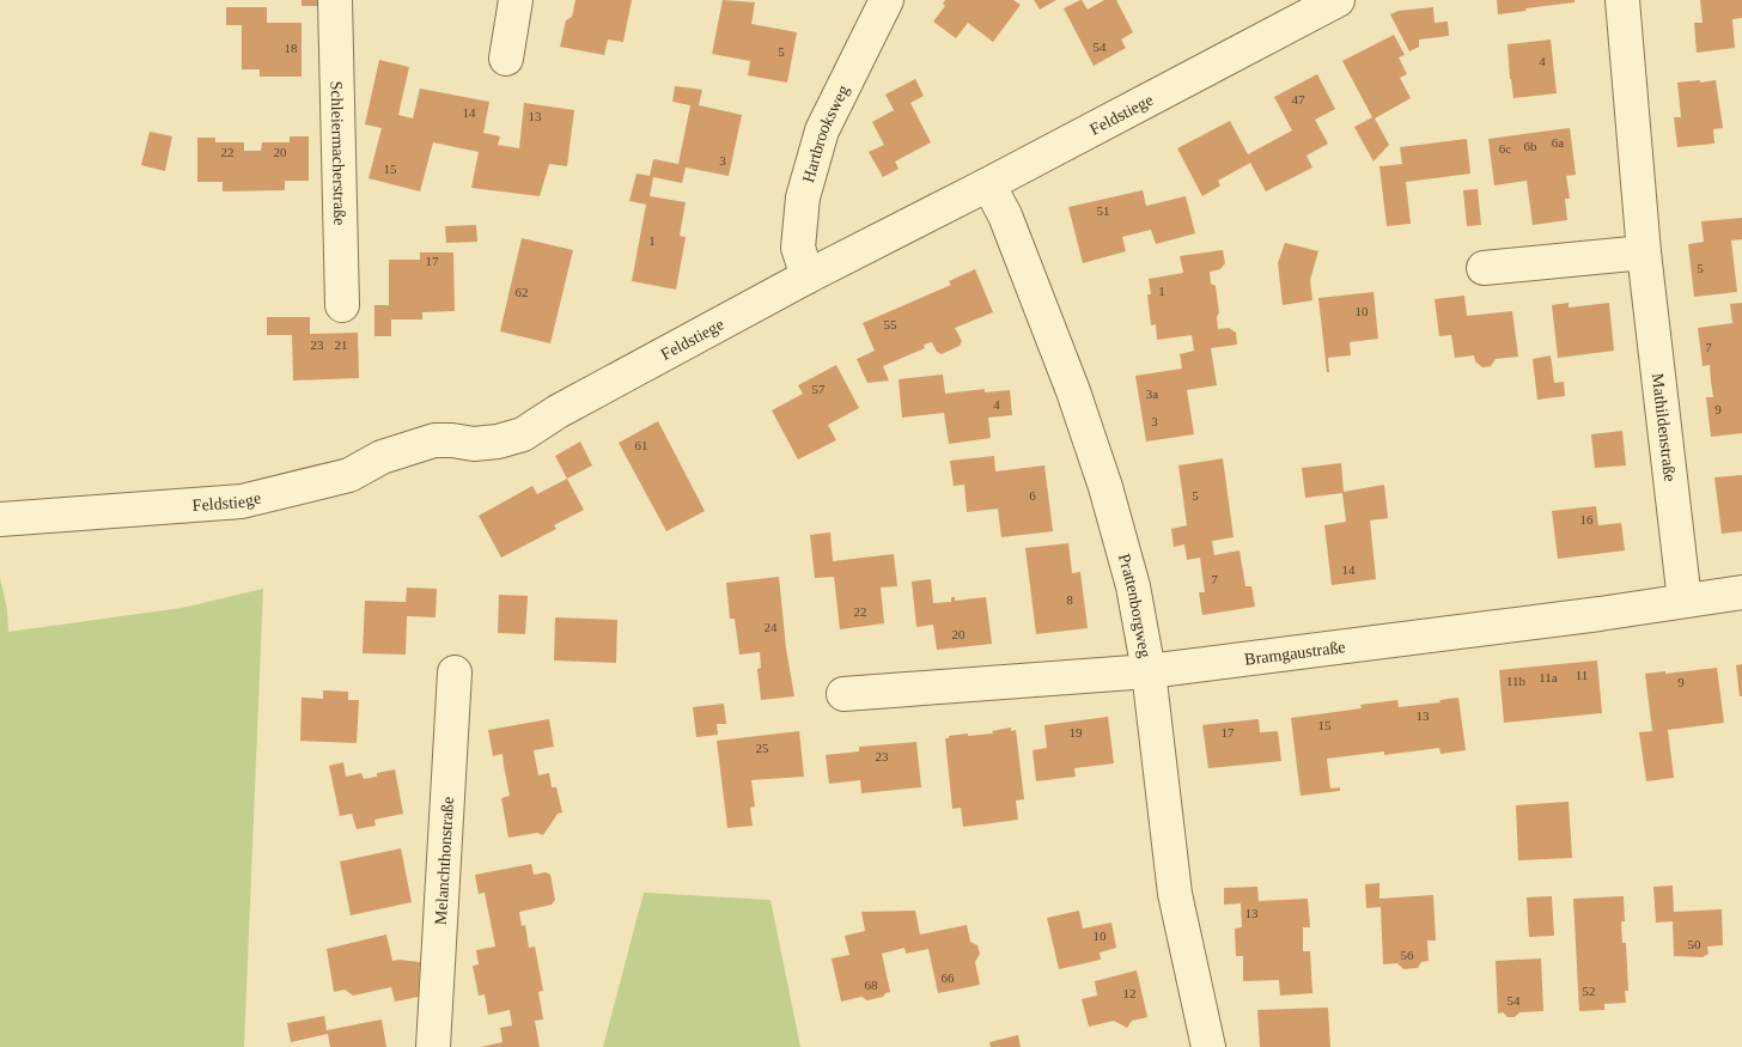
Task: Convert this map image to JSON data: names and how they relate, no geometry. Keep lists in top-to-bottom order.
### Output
{
  "streets": {
    "street": [
      "Feldstiege",
      "Hartbrooksweg",
      "Schleiermacherstraße",
      "Mathildenstraße",
      "Prattenborgweg",
      "Bramgaustraße",
      "Melanchthonstraße"
    ]
  },
  "crossings": [
    ["Feldstiege", "Hartbrooksweg"],
    ["Feldstiege", "Prattenborgweg"],
    ["Mathildenstraße", "Bramgaustraße"],
    ["Prattenborgweg", "Bramgaustraße"]
  ],
  "house_numbers": [
    "54",
    "18",
    "5",
    "4",
    "47",
    "14",
    "13",
    "6a",
    "6b",
    "6c",
    "22",
    "20",
    "3",
    "15",
    "51",
    "1",
    "17",
    "5",
    "1",
    "62",
    "10",
    "55",
    "23",
    "21",
    "7",
    "57",
    "3a",
    "4",
    "9",
    "3",
    "61",
    "6",
    "5",
    "16",
    "14",
    "7",
    "8",
    "22",
    "24",
    "20",
    "11",
    "11a",
    "11b",
    "9",
    "13",
    "15",
    "19",
    "17",
    "25",
    "23",
    "13",
    "10",
    "50",
    "56",
    "66",
    "68",
    "52",
    "12",
    "54"
  ]
}
